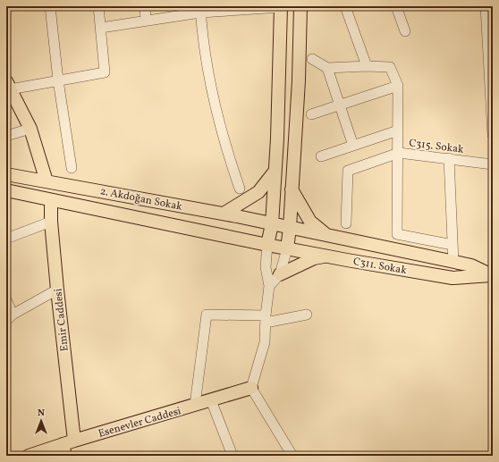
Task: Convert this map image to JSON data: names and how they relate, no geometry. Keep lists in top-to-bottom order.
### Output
{
  "streets": {
    "main road": [
      "2. Akdoğan Sokak",
      "C311. Sokak",
      "Emir Caddesi",
      "Esenevler Caddesi"
    ],
    "street": ["C315. Sokak"]
  },
  "crossings": [
    ["2. Akdoğan Sokak", "C311. Sokak"],
    ["C311. Sokak", "Emir Caddesi"],
    ["Emir Caddesi", "Esenevler Caddesi"]
  ],
  "north": "top"
}
